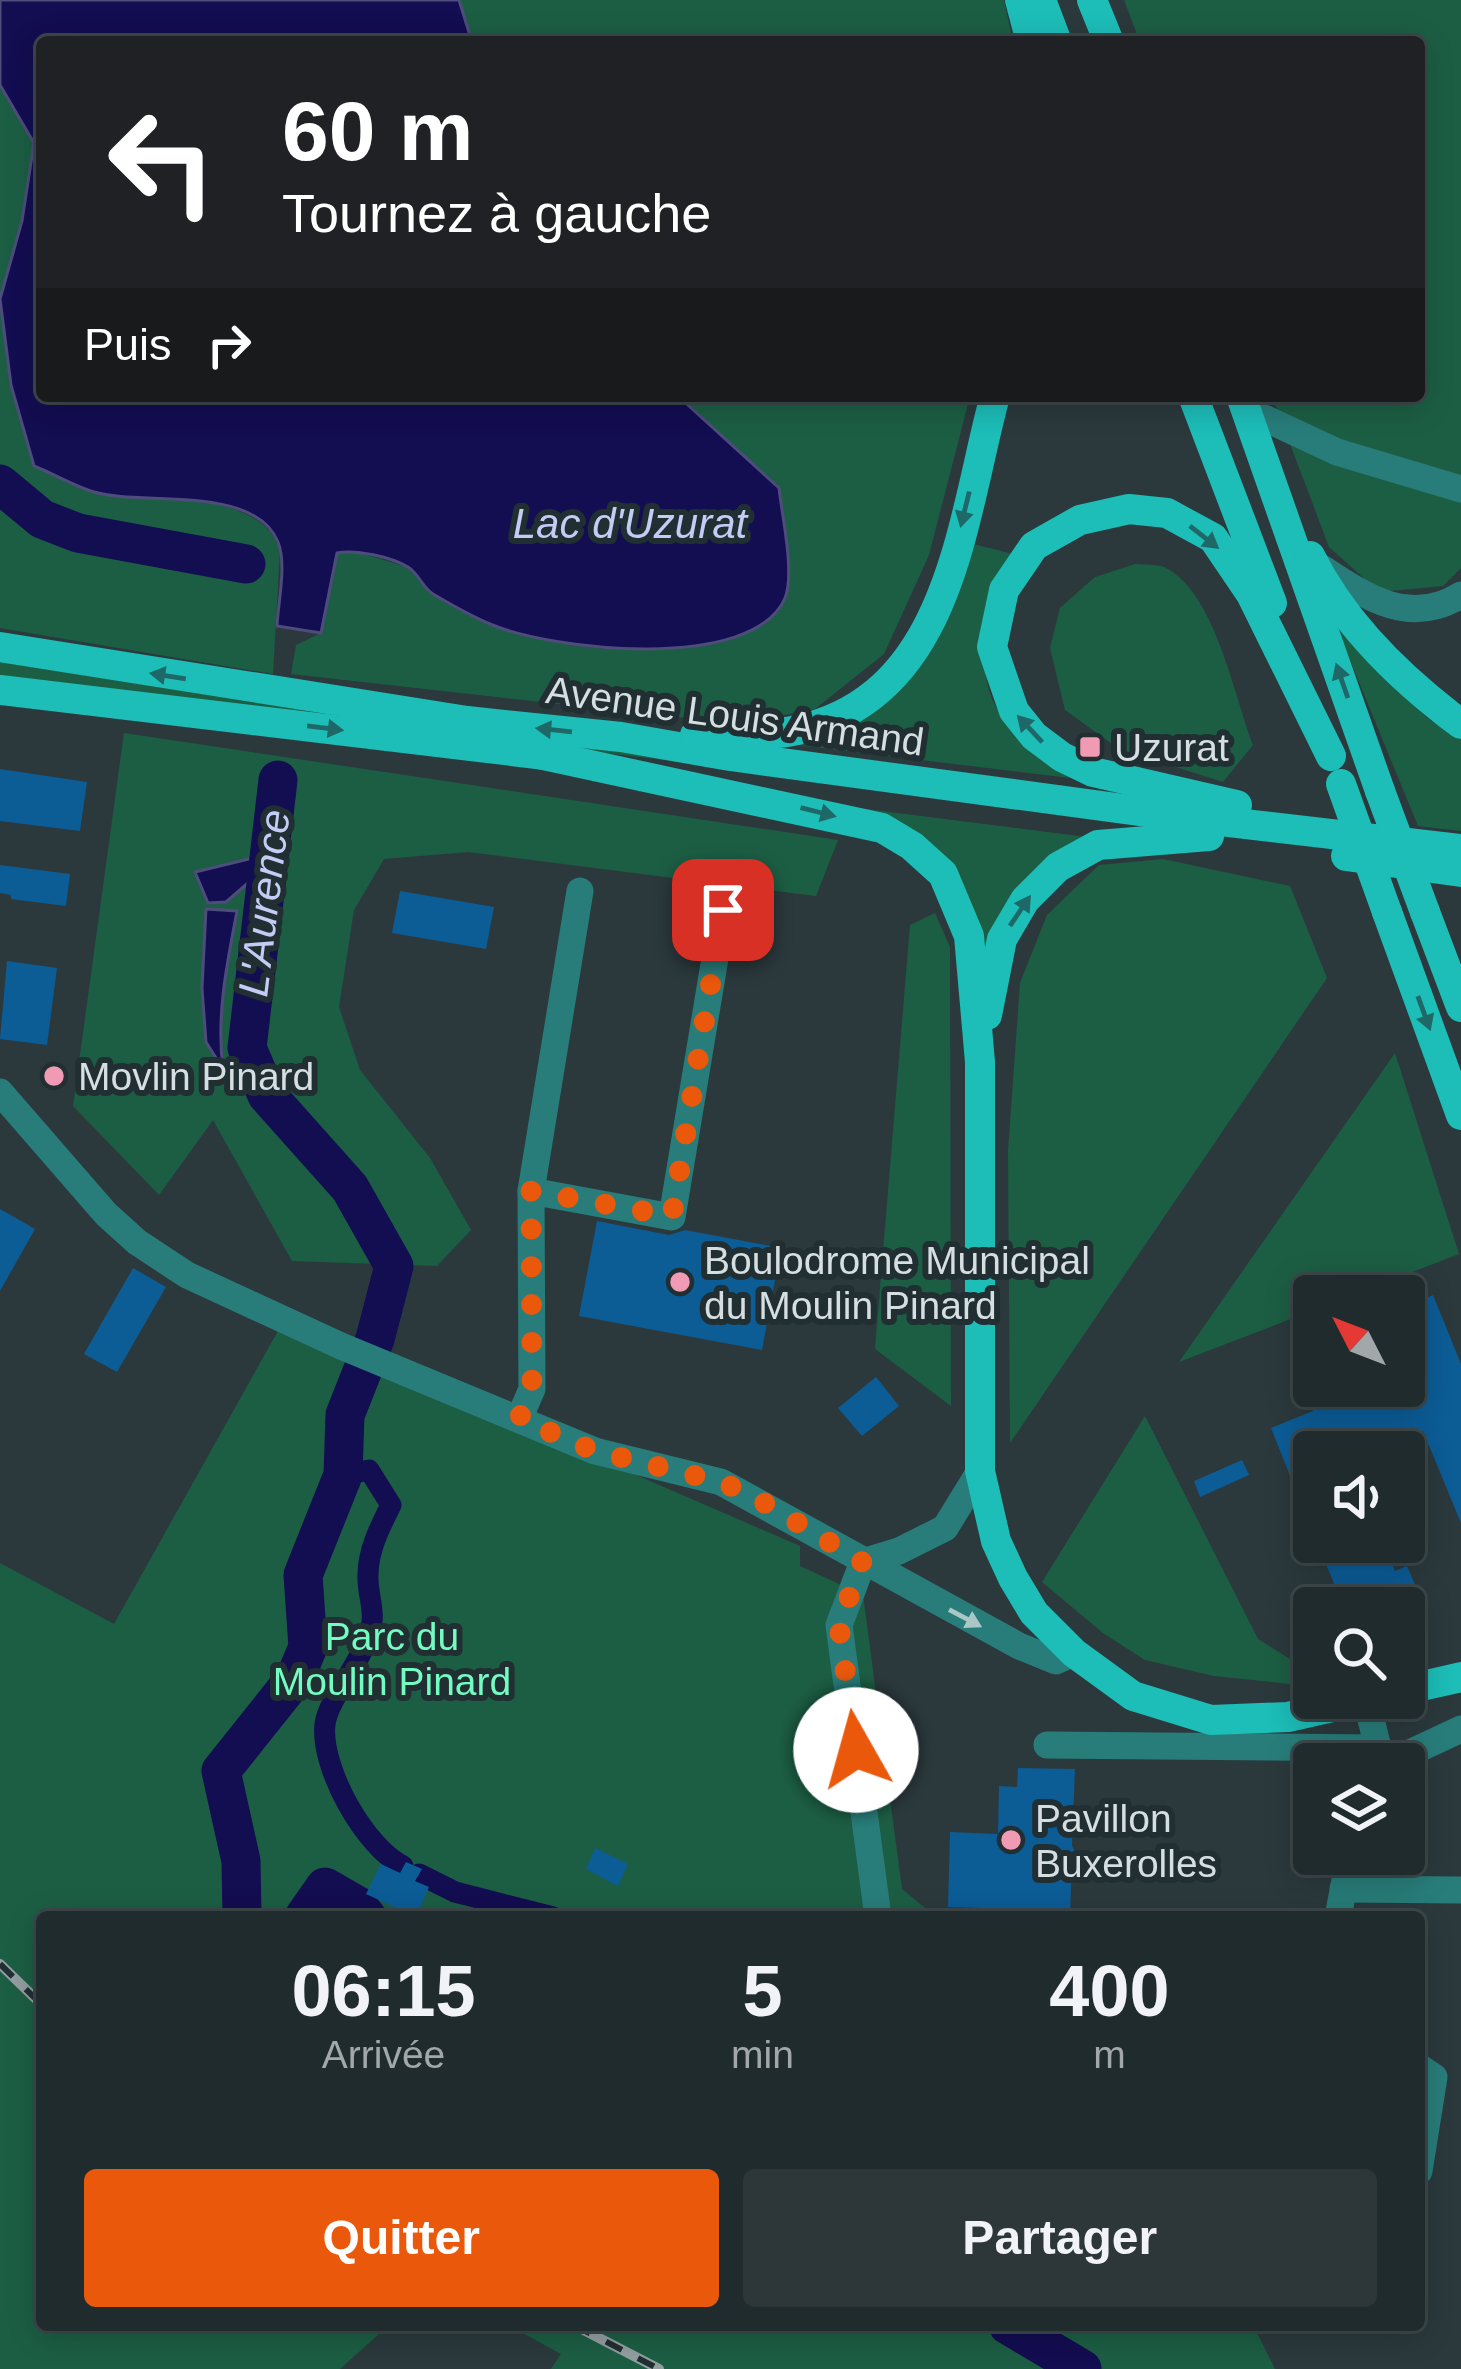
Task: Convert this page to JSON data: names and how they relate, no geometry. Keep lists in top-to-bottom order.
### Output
{
  "streets": {
    "main road": ["Avenue Louis Armand"]
  },
  "water": ["Lac d'Uzurat", "L'Aurence"],
  "parks": ["Parc du Moulin Pinard"],
  "places": {
    "transit": ["Uzurat"],
    "other": ["Movlin Pinard", "Boulodrome Municipal du Moulin Pinard", "Pavillon Buxerolles"]
  },
  "north": "top left",
  "page": {
    "turn": ["60 m", "Tournez à gauche"],
    "then": "Puis",
    "eta": [
      "06:15",
      "Arrivée",
      "5",
      "min",
      "400",
      "m"
    ],
    "buttons": ["Quitter", "Partager"]
  }
}
